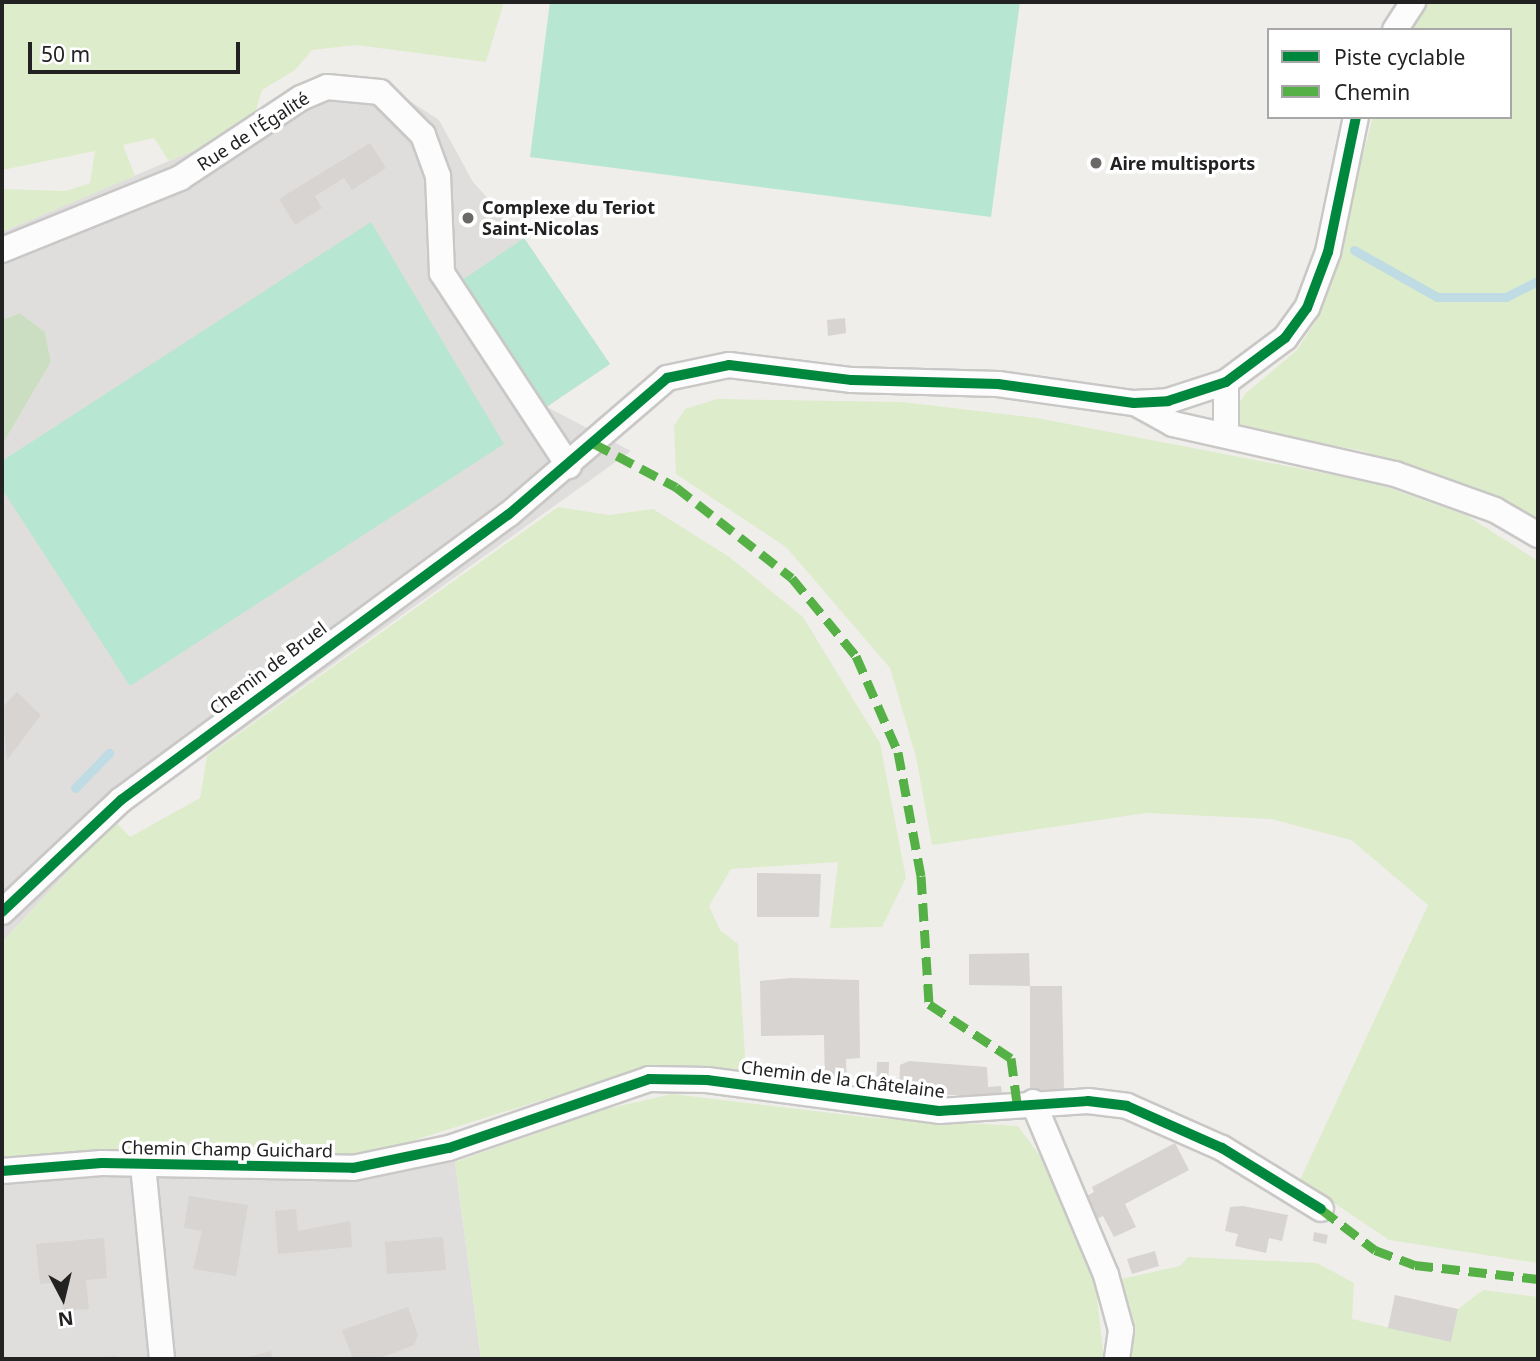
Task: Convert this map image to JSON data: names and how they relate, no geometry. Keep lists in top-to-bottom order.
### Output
{
  "streets": {
    "street": [
      "Rue de l'Égalité",
      "Chemin de Bruel",
      "Chemin de la Châtelaine",
      "Chemin Champ Guichard"
    ]
  },
  "crossings": [
    ["Rue de l'Égalité", "Chemin de Bruel"],
    ["Chemin de la Châtelaine", "Chemin Champ Guichard"]
  ],
  "places": ["Aire multisports", "Complexe du Teriot Saint-Nicolas"],
  "legend": ["Piste cyclable", "Chemin"],
  "scale_bar": "50 m",
  "north": "bottom"
}
